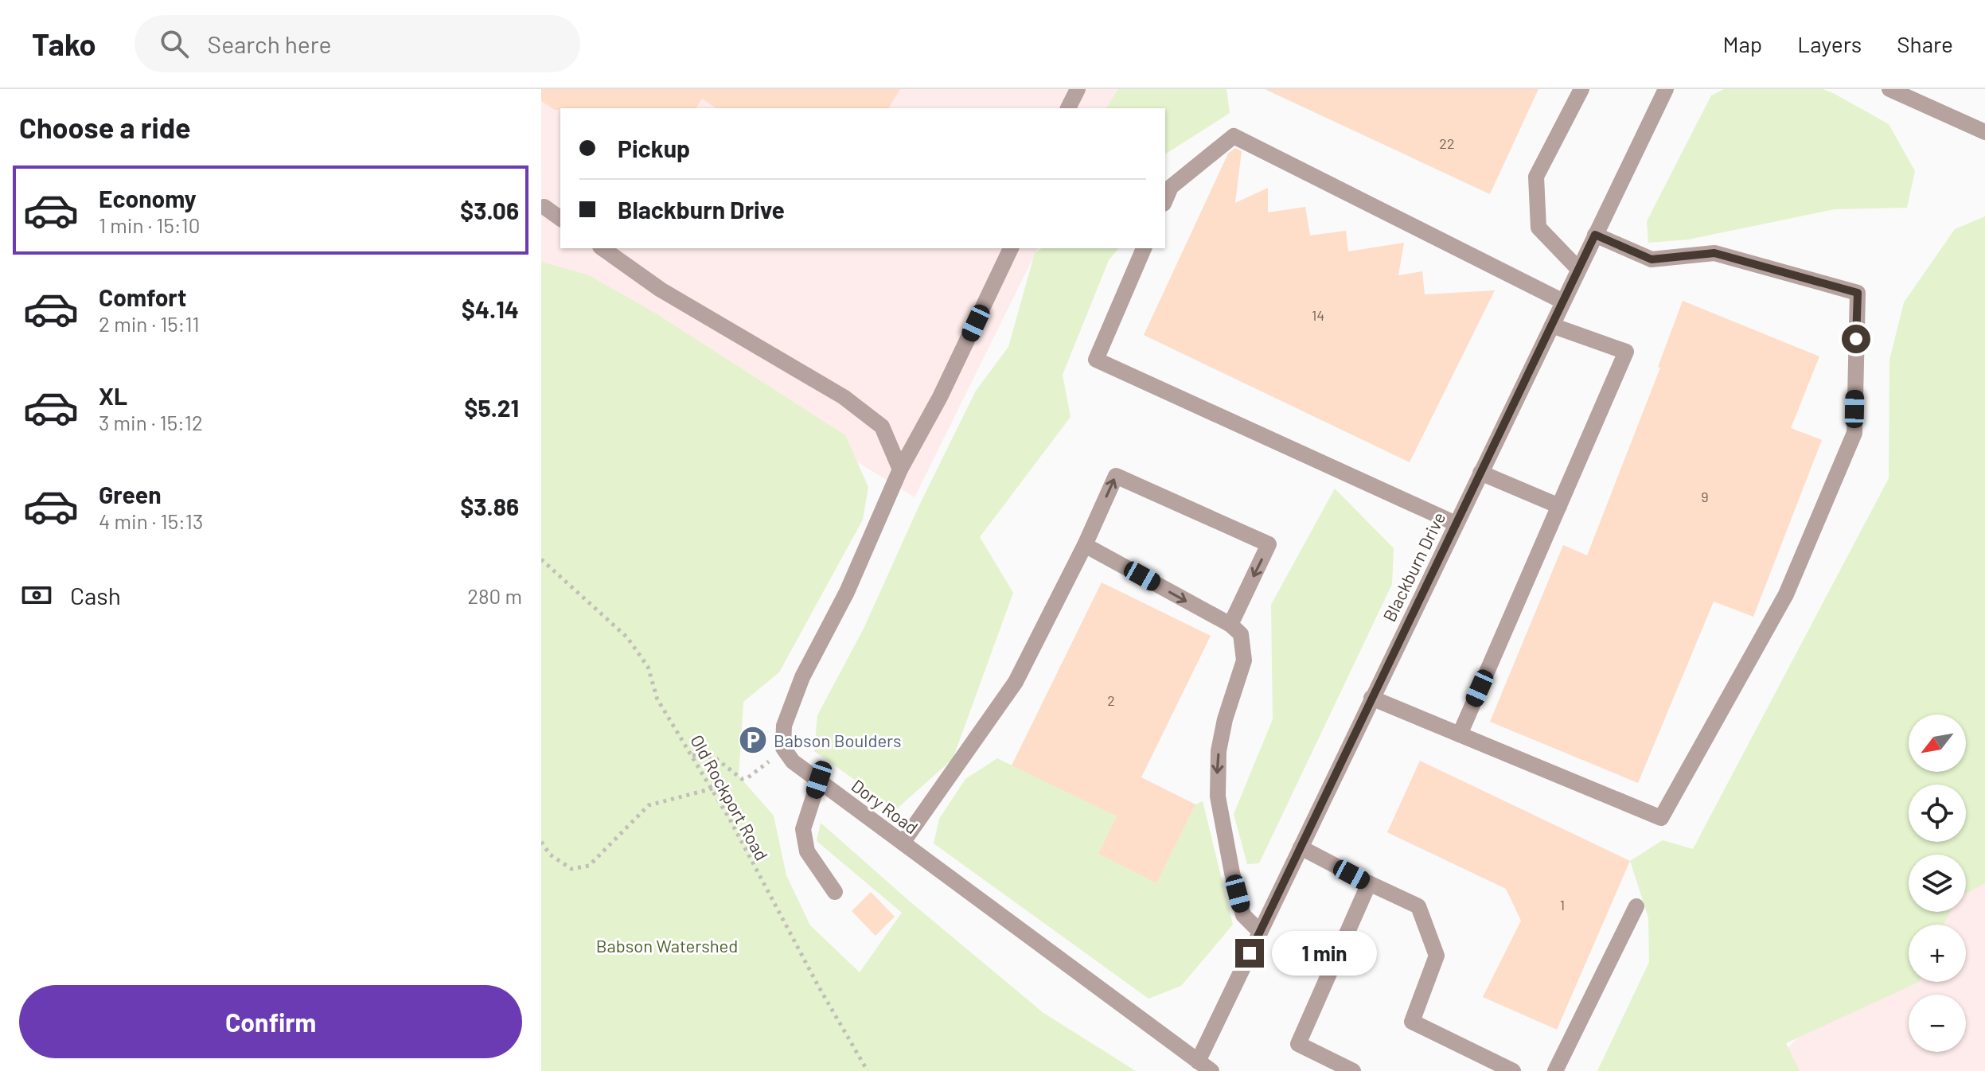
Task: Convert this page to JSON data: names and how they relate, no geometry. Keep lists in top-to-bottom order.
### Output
{
  "streets": {
    "street": ["Blackburn Drive", "Dory Road"],
    "path": ["Old Rockport Road"]
  },
  "crossings": [
    ["Blackburn Drive", "Dory Road"]
  ],
  "parks": ["Babson Watershed"],
  "places": {
    "parking": ["Babson Boulders"]
  },
  "house_numbers": [
    "22",
    "14",
    "9",
    "2",
    "1"
  ],
  "north": "bottom left",
  "page": {
    "header": "Tako",
    "search": "Search here",
    "nav": ["Map", "Layers", "Share"],
    "heading": "Choose a ride",
    "banner": ["Pickup", "Blackburn Drive"],
    "list": [
      {
        "name": "Economy",
        "note": "1 min · 15:10",
        "value": "$3.06"
      },
      {
        "name": "Comfort",
        "note": "2 min · 15:11",
        "value": "$4.14"
      },
      {
        "name": "XL",
        "note": "3 min · 15:12",
        "value": "$5.21"
      },
      {
        "name": "Green",
        "note": "4 min · 15:13",
        "value": "$3.86"
      }
    ],
    "pay": ["Cash", "280 m"],
    "map_buttons": ["+", "−"],
    "bubble": "1 min",
    "buttons": "Confirm"
  }
}
